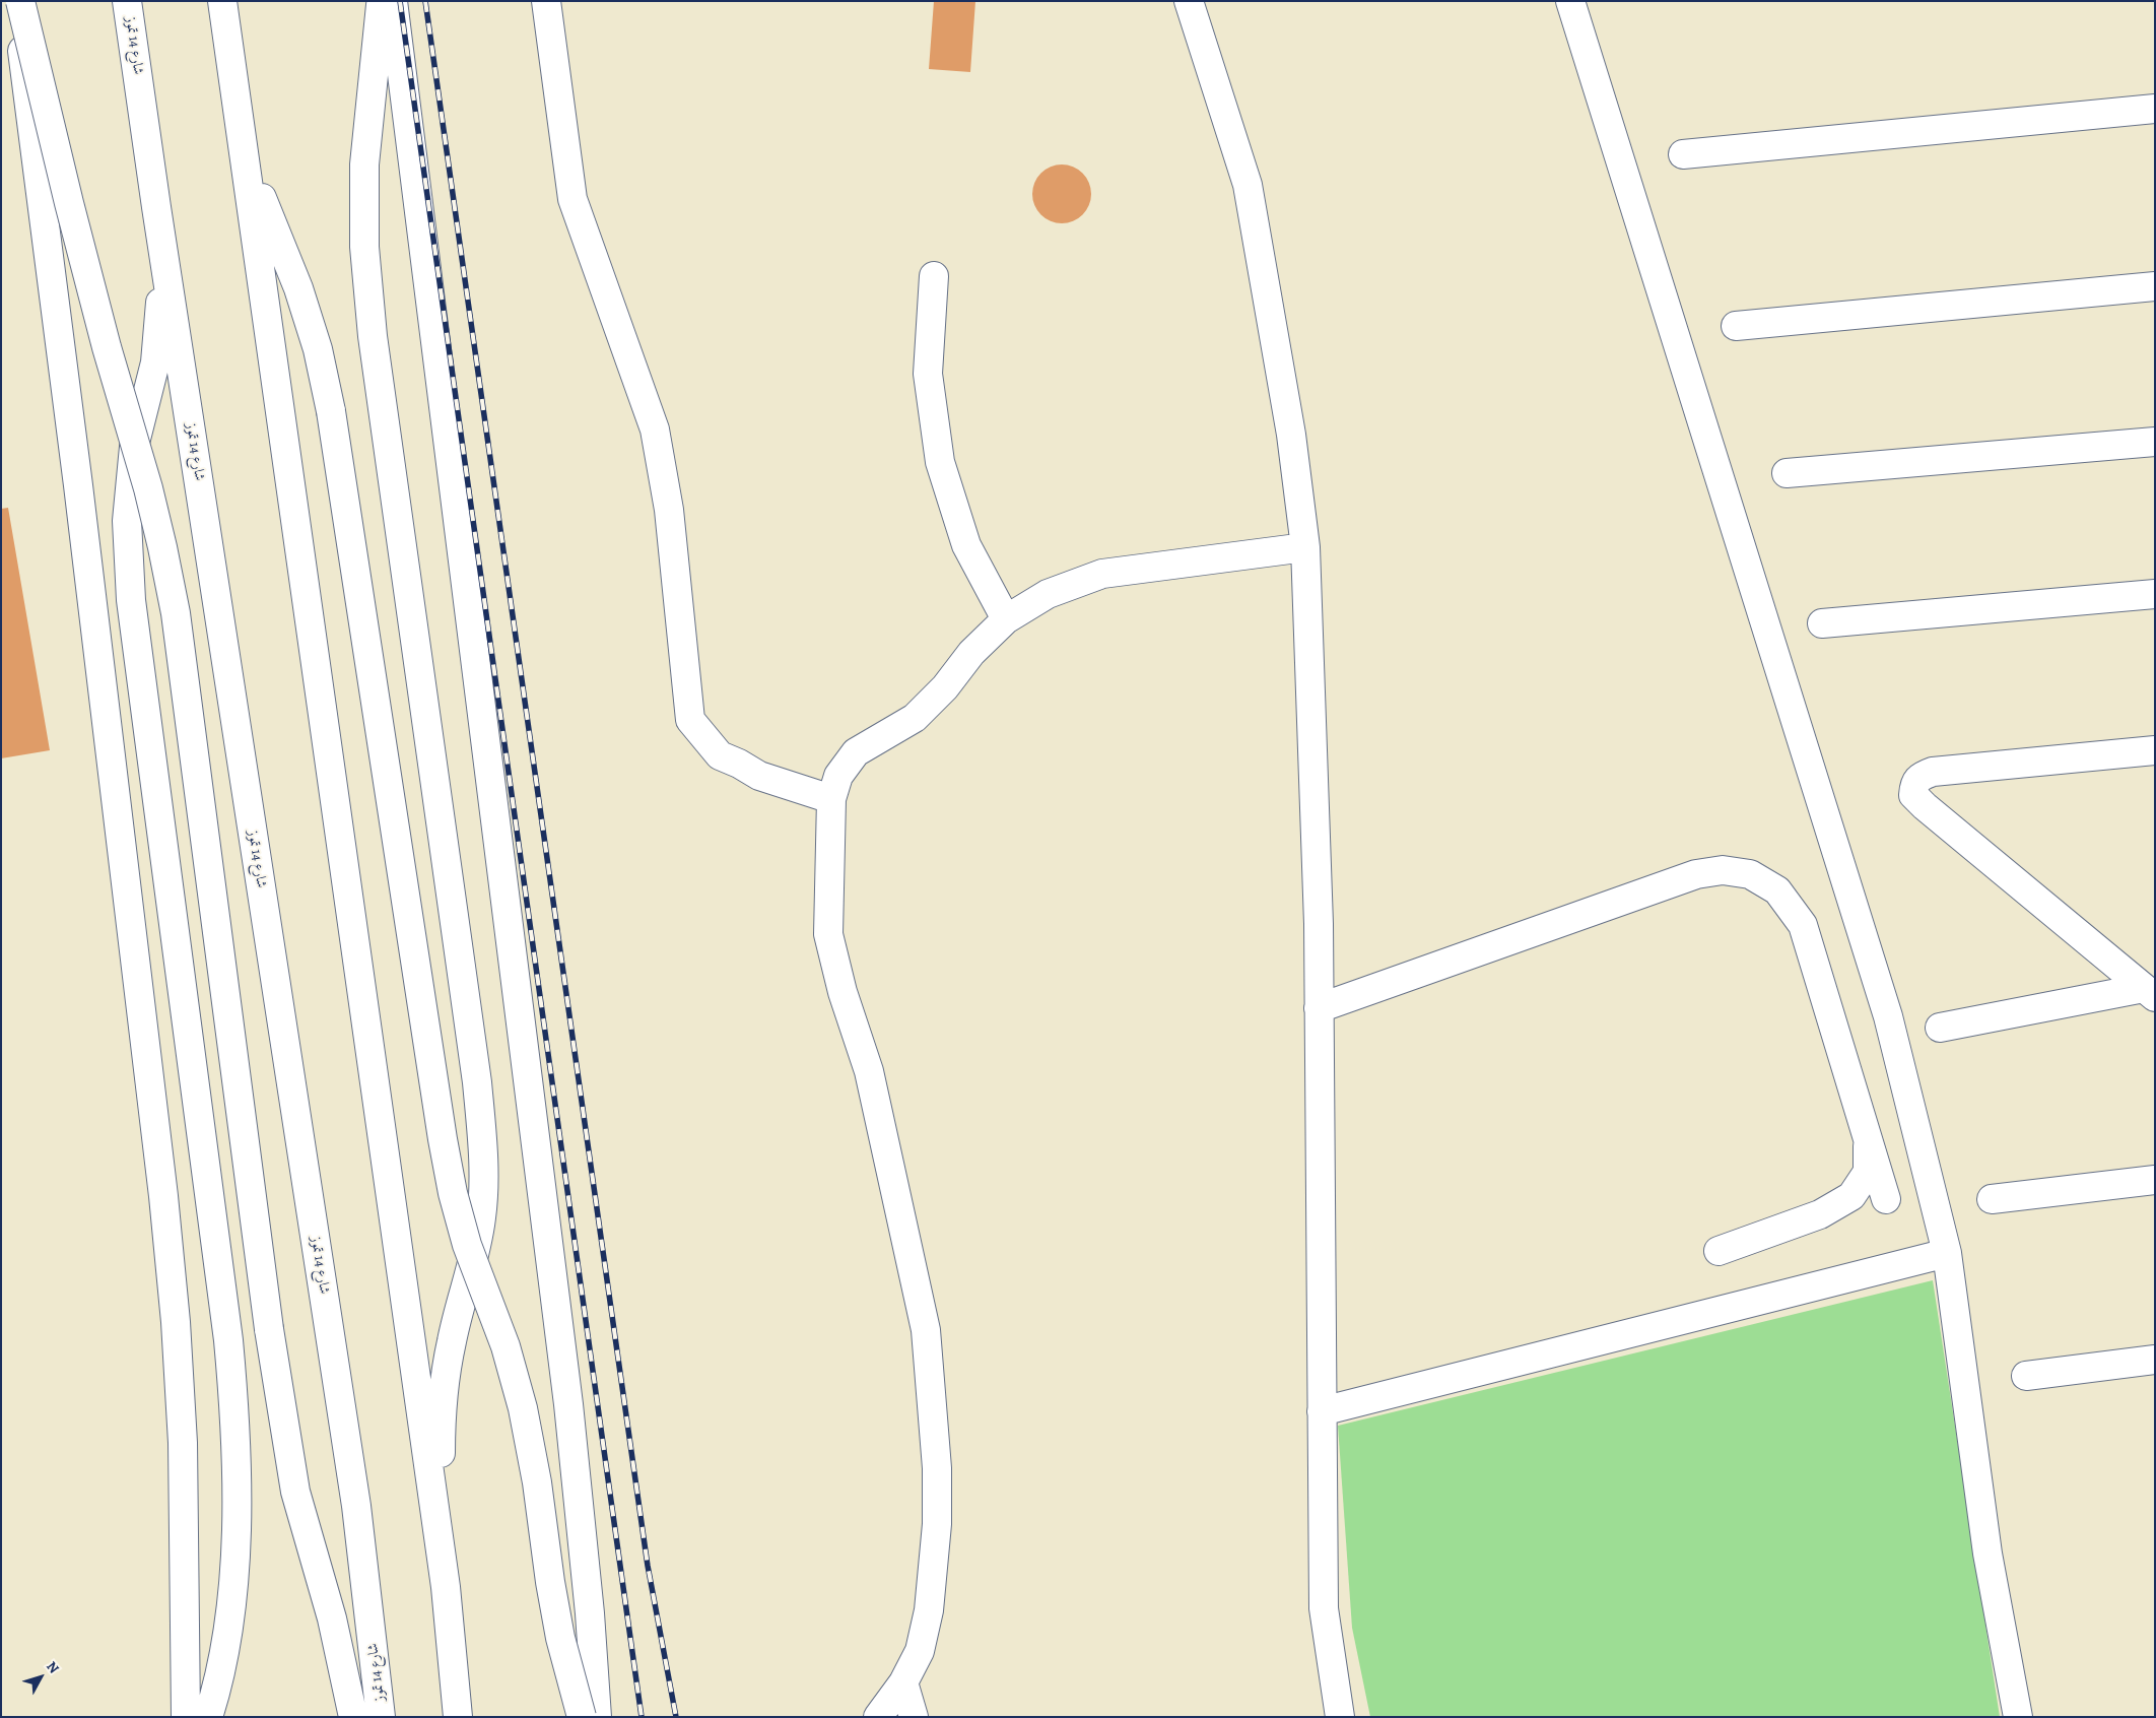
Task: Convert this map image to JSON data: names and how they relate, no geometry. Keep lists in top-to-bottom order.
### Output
{
  "streets": {
    "main road": ["شارع 14 تموز"]
  },
  "north": "top right"
}
